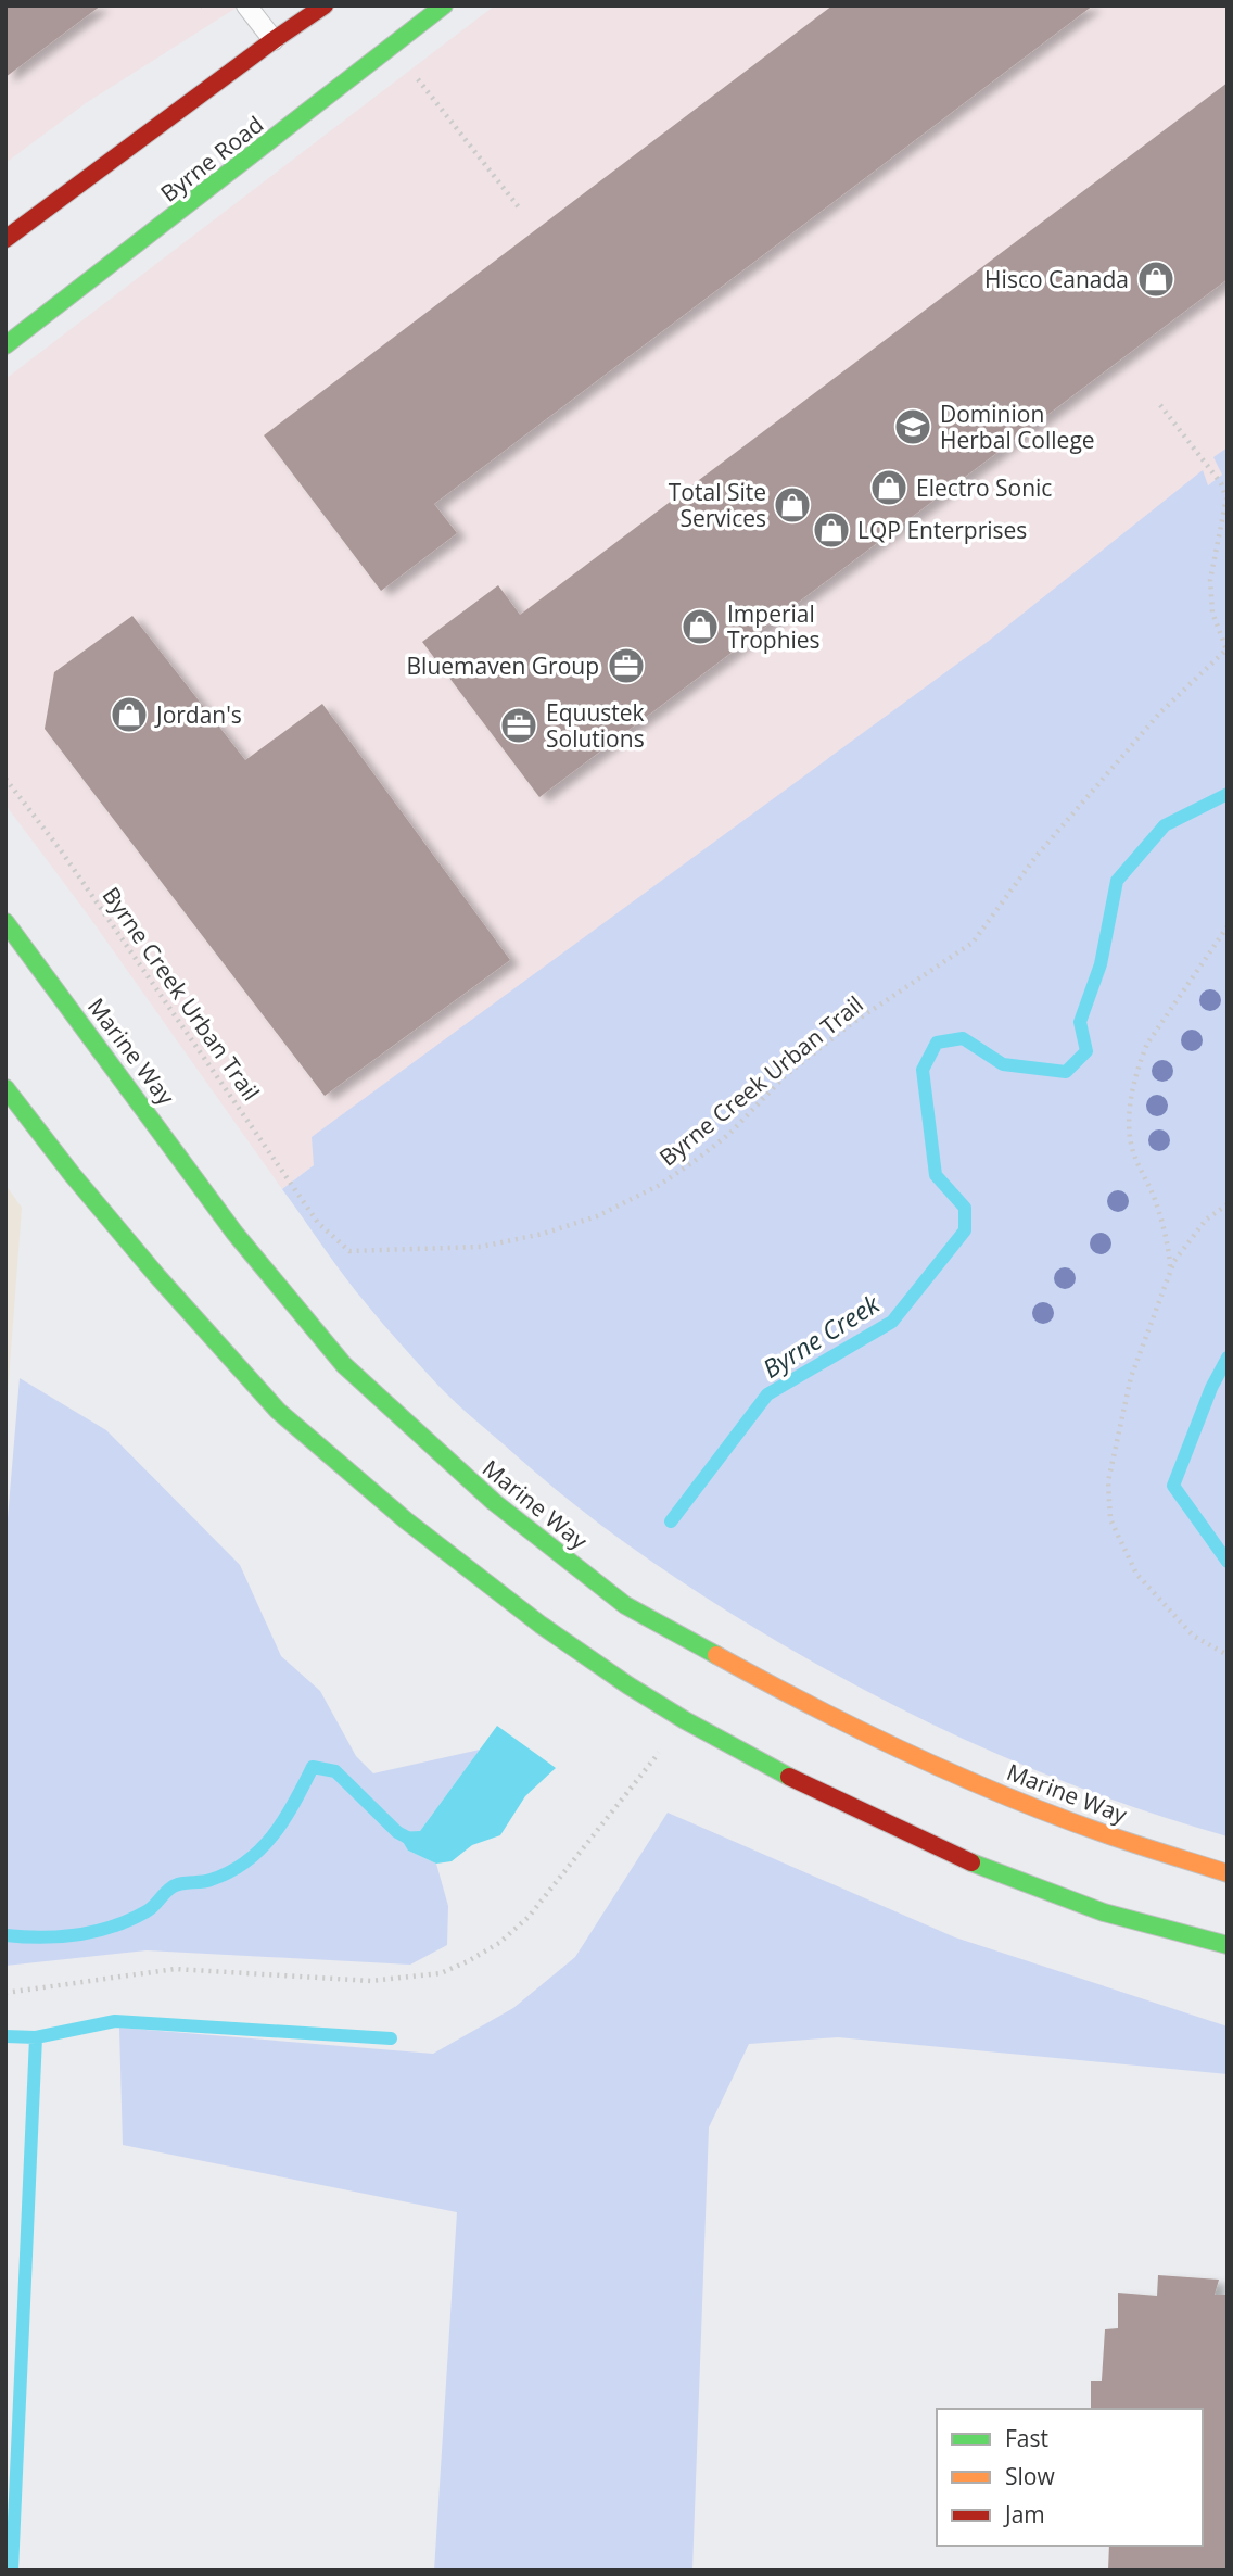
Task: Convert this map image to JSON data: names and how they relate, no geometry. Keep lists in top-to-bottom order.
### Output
{
  "streets": {
    "main road": ["Byrne Road", "Marine Way"],
    "path": ["Byrne Creek Urban Trail"]
  },
  "water": ["Byrne Creek"],
  "places": {
    "shop": [
      "Hisco Canada",
      "Electro Sonic",
      "Total Site Services",
      "LQP Enterprises",
      "Imperial Trophies",
      "Jordan's"
    ],
    "school or university": ["Dominion Herbal College"],
    "office": ["Bluemaven Group", "Equustek Solutions"]
  },
  "legend": ["Fast", "Slow", "Jam"]
}
